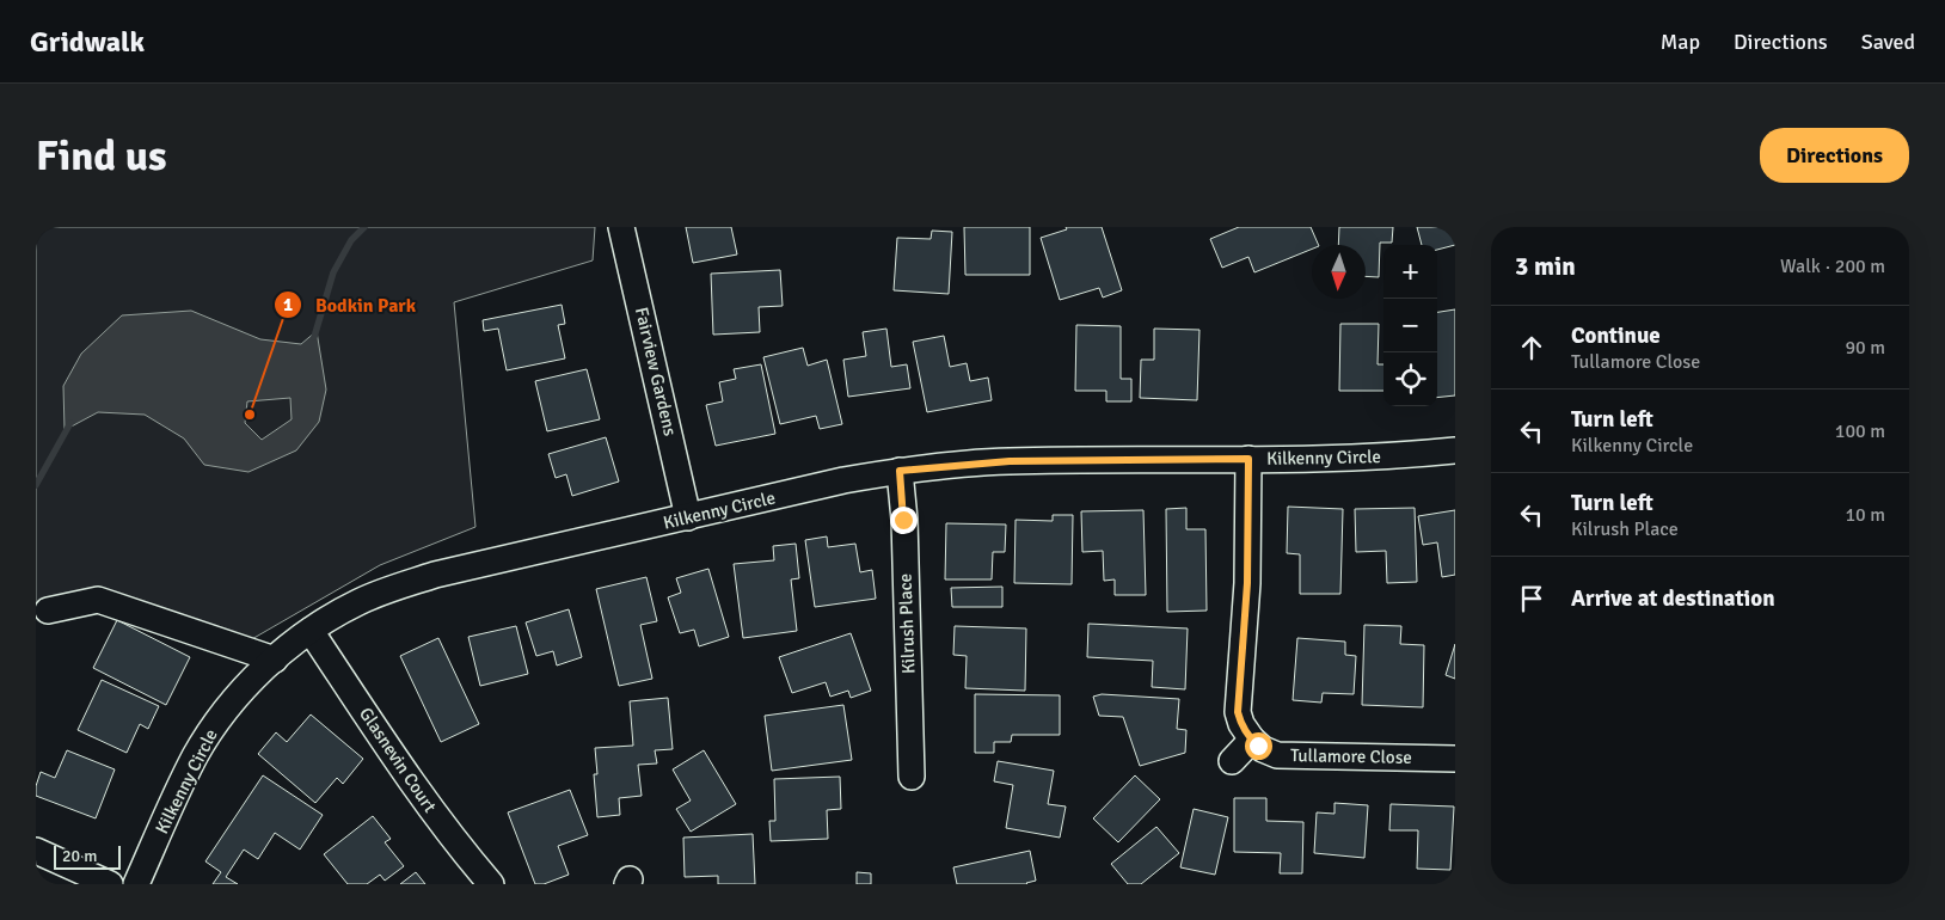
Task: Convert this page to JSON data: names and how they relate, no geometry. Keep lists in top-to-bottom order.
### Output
{
  "streets": {
    "street": [
      "Fairview Gardens",
      "Kilkenny Circle",
      "Kilrush Place",
      "Tullamore Close",
      "Glasnevin Court"
    ]
  },
  "crossings": [
    ["Fairview Gardens", "Kilkenny Circle"],
    ["Kilkenny Circle", "Kilrush Place"],
    ["Kilkenny Circle", "Glasnevin Court"]
  ],
  "places": ["Bodkin Park"],
  "scale_bar": "20 m",
  "north": "bottom",
  "page": {
    "header": "Gridwalk",
    "nav": ["Map", "Directions", "Saved"],
    "buttons": "Directions",
    "title": "Find us",
    "heading": ["3 min", "Walk · 200 m"],
    "map_buttons": ["+", "−"],
    "list": [
      ["Continue", "Tullamore Close", "90 m"],
      ["Turn left", "Kilkenny Circle", "100 m"],
      ["Turn left", "Kilrush Place", "10 m"],
      "Arrive at destination"
    ],
    "scale": "20 m"
  }
}
